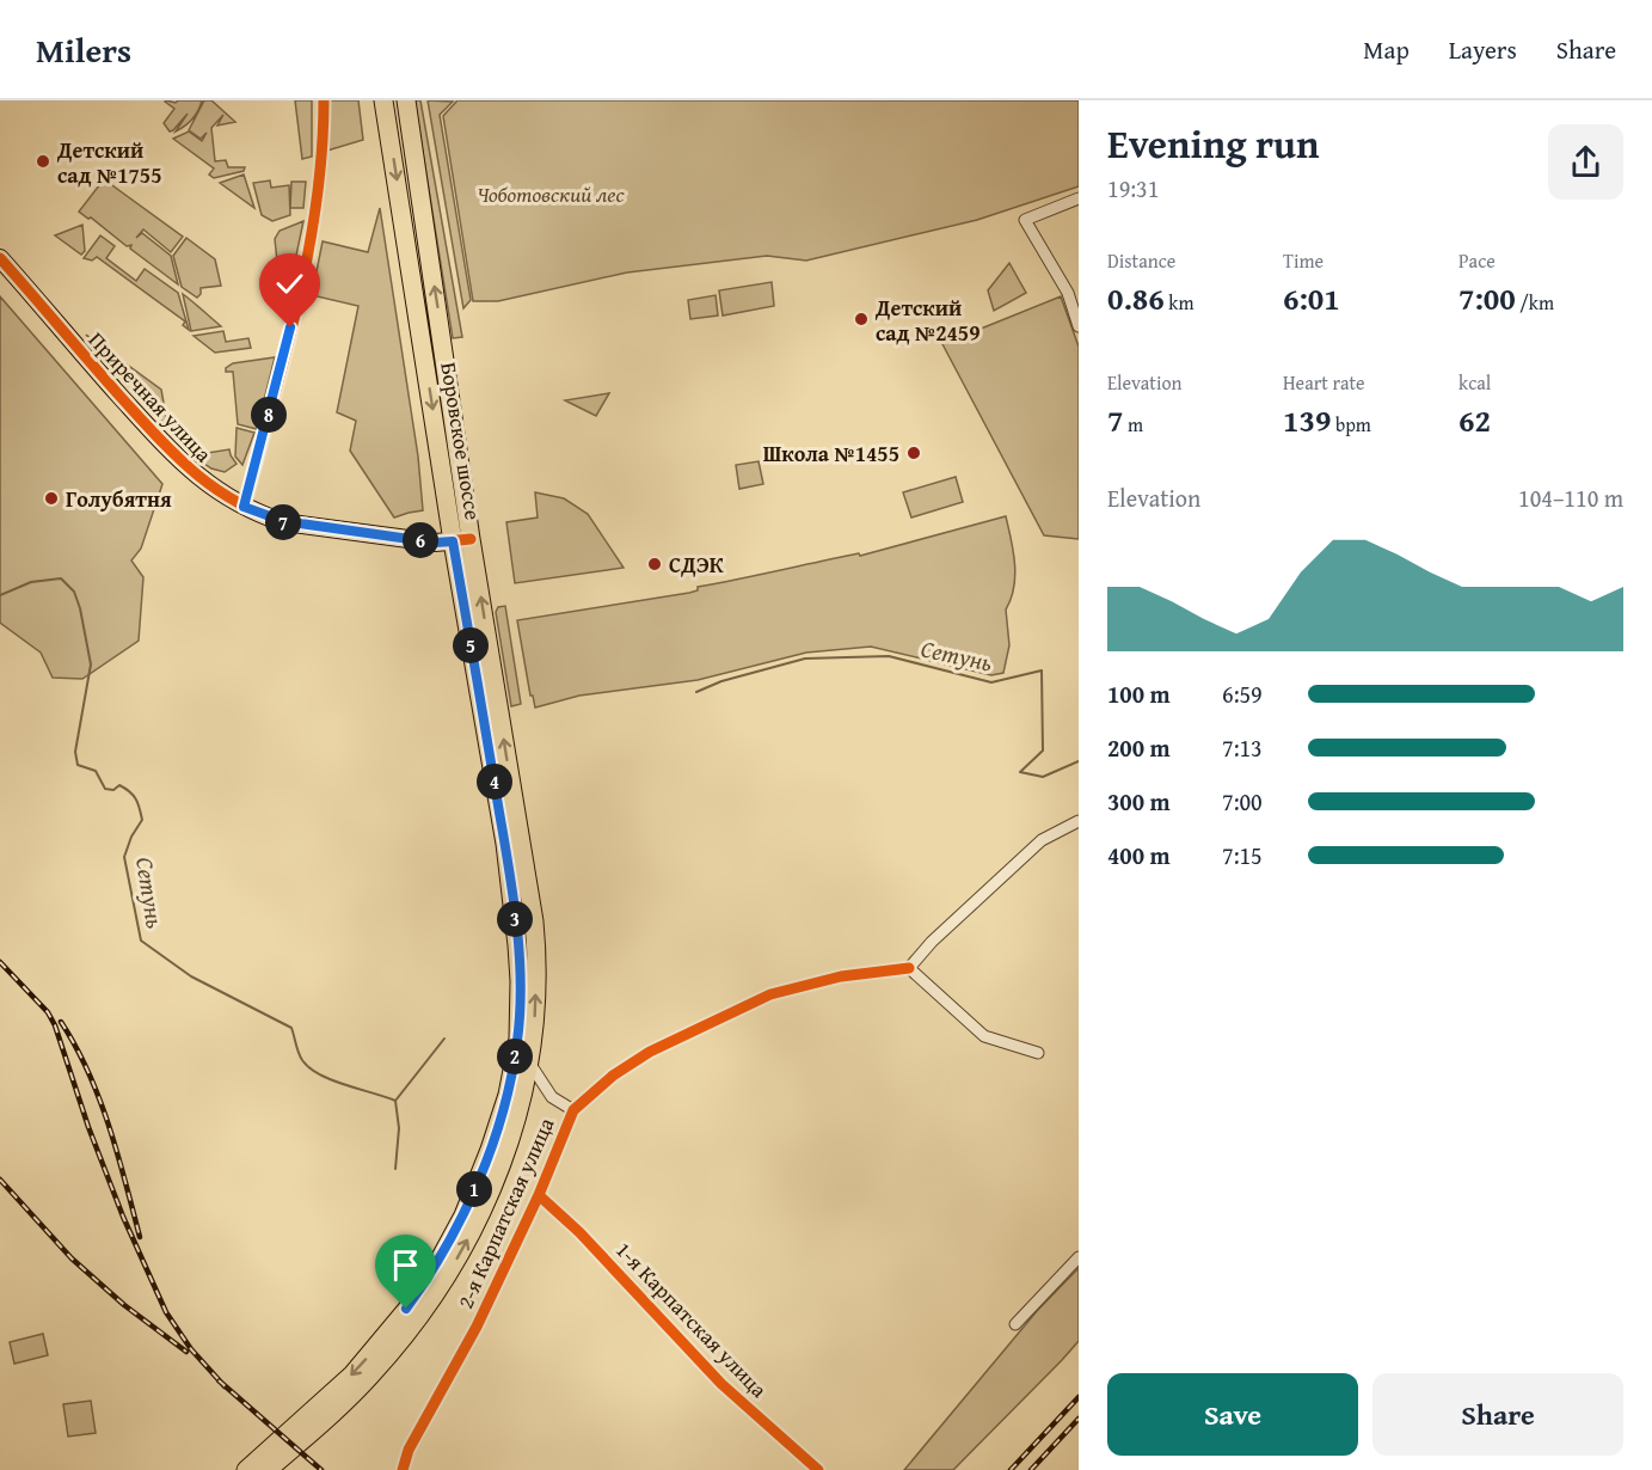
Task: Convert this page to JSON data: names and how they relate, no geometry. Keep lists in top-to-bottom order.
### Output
{
  "streets": {
    "main road": ["Боровское шоссе"],
    "street": ["Приречная улица", "2-я Карпатская улица", "1-я Карпатская улица"]
  },
  "crossings": [
    ["Приречная улица", "Боровское шоссе"],
    ["2-я Карпатская улица", "1-я Карпатская улица"]
  ],
  "water": ["Сетунь"],
  "parks": ["Чоботовский лес"],
  "places": [
    "Детский сад №1755",
    "Детский сад №2459",
    "Школа №1455",
    "Голубятня",
    "СДЭК"
  ],
  "page": {
    "header": "Milers",
    "nav": ["Map", "Layers", "Share"],
    "heading": ["Evening run", "19:31"],
    "stats": [
      ["Distance", "0.86 km"],
      ["Time", "6:01"],
      ["Pace", "7:00 /km"],
      ["Elevation", "7 m"],
      ["Heart rate", "139 bpm"],
      ["kcal", "62"]
    ],
    "pins": [
      "8",
      "7",
      "6",
      "5",
      "4",
      "3",
      "2",
      "1"
    ],
    "chart": ["Elevation", "104–110 m"],
    "list": [
      {
        "name": "100 m",
        "note": "6:59"
      },
      {
        "name": "200 m",
        "note": "7:13"
      },
      {
        "name": "300 m",
        "note": "7:00"
      },
      {
        "name": "400 m",
        "note": "7:15"
      }
    ],
    "buttons": ["Save", "Share"]
  }
}
